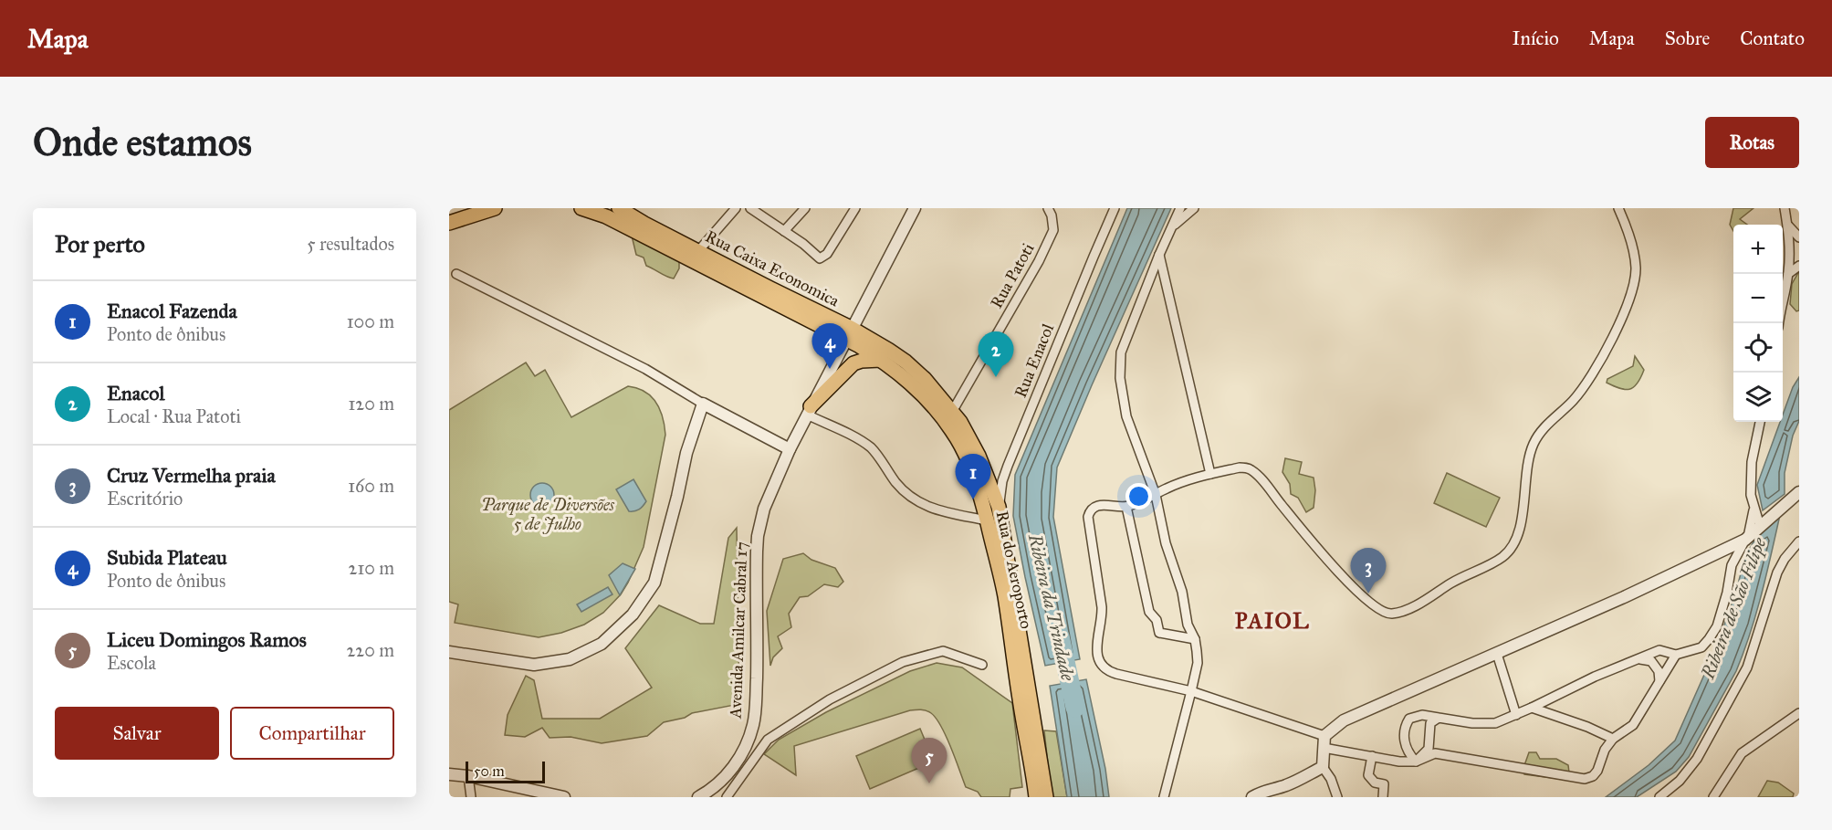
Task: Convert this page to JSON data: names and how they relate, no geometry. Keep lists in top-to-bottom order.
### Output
{
  "streets": {
    "main road": ["Rua Caixa Economica", "Rua do Aeroporto"],
    "street": ["Rua Patoti", "Rua Enacol", "Avenida Amilcar Cabral 17"]
  },
  "crossings": [
    ["Rua Caixa Economica", "Rua do Aeroporto"],
    ["Rua Caixa Economica", "Avenida Amilcar Cabral 17"],
    ["Rua Patoti", "Rua do Aeroporto"],
    ["Rua Enacol", "Rua do Aeroporto"],
    ["Rua do Aeroporto", "Avenida Amilcar Cabral 17"]
  ],
  "districts": ["PAIOL"],
  "water": ["Ribeira da Trindade", "Ribeira de São Filipe"],
  "parks": ["Parque de Diversões 5 de Julho"],
  "scale_bar": "50 m",
  "page": {
    "header": "Mapa",
    "nav": [
      "Início",
      "Mapa",
      "Sobre",
      "Contato"
    ],
    "buttons": [
      "Rotas",
      ["Salvar", "Compartilhar"]
    ],
    "title": "Onde estamos",
    "heading": ["Por perto", "5 resultados"],
    "map_buttons": ["+", "−"],
    "list": [
      {
        "mark": "1",
        "name": "Enacol Fazenda",
        "note": "Ponto de ônibus",
        "value": "100 m"
      },
      {
        "mark": "2",
        "name": "Enacol",
        "note": "Local · Rua Patoti",
        "value": "120 m"
      },
      {
        "mark": "3",
        "name": "Cruz Vermelha praia",
        "note": "Escritório",
        "value": "160 m"
      },
      {
        "mark": "4",
        "name": "Subida Plateau",
        "note": "Ponto de ônibus",
        "value": "210 m"
      },
      {
        "mark": "5",
        "name": "Liceu Domingos Ramos",
        "note": "Escola",
        "value": "220 m"
      }
    ],
    "pins": [
      "4",
      "2",
      "1",
      "3",
      "5"
    ],
    "scale": "50 m"
  }
}
